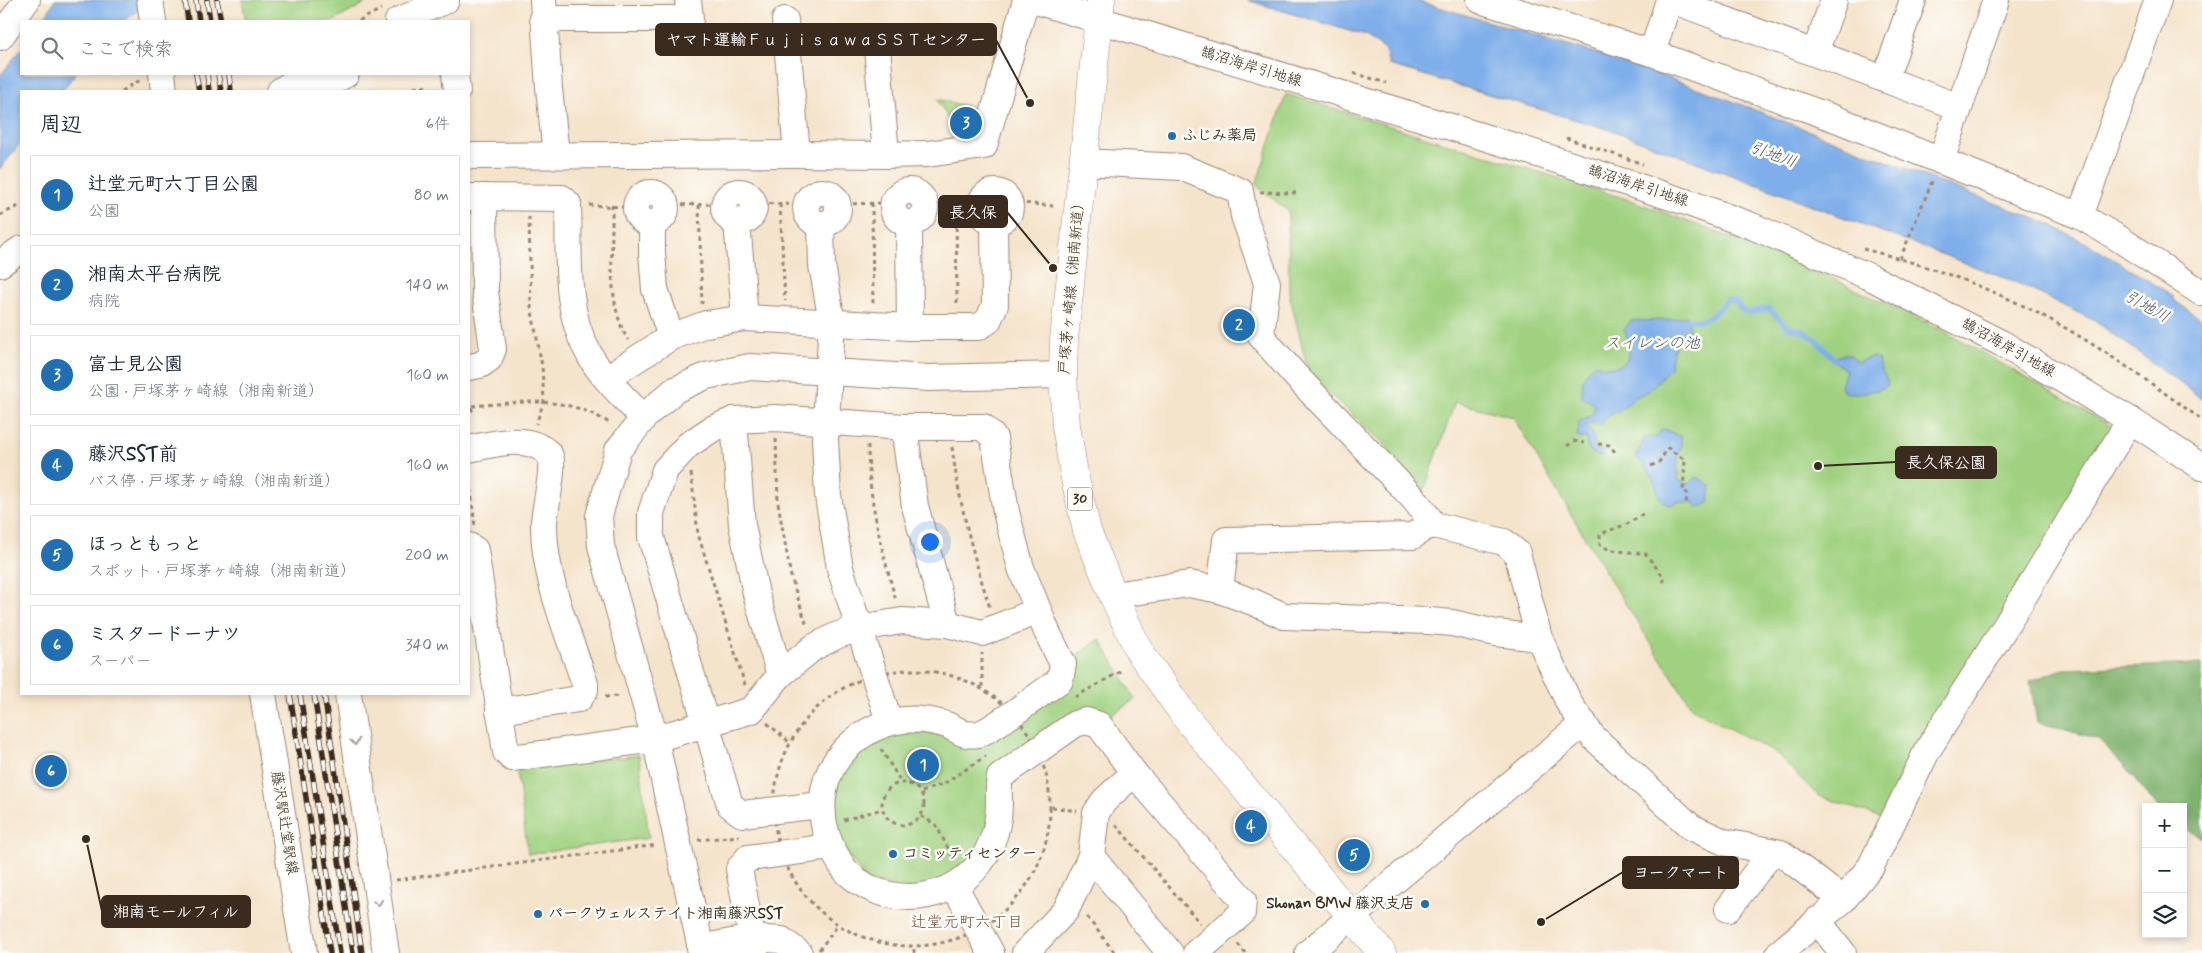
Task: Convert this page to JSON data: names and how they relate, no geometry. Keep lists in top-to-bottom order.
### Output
{
  "streets": {
    "main road": ["戸塚茅ヶ崎線（湘南新道）", "30"],
    "street": ["鵠沼海岸引地線", "藤沢駅辻堂駅線"]
  },
  "crossings": [
    ["鵠沼海岸引地線", "戸塚茅ヶ崎線（湘南新道）"]
  ],
  "districts": ["辻堂元町六丁目"],
  "water": ["引地川", "スイレンの池"],
  "places": [
    "ヤマト運輸ＦｕｊｉｓａｗａＳＳＴセンター",
    "ふじみ薬局",
    "長久保",
    "長久保公園",
    "湘南モールフィル",
    "コミッティセンター",
    "Shonan BMW 藤沢支店",
    "パークウェルステイト湘南藤沢SST",
    "ヨークマート"
  ],
  "page": {
    "search": "ここで検索",
    "heading": ["周辺", "6件"],
    "pins": [
      "3",
      "2",
      "1",
      "6",
      "4",
      "5"
    ],
    "list": [
      {
        "mark": "1",
        "name": "辻堂元町六丁目公園",
        "note": "公園",
        "value": "80 m"
      },
      {
        "mark": "2",
        "name": "湘南太平台病院",
        "note": "病院",
        "value": "140 m"
      },
      {
        "mark": "3",
        "name": "富士見公園",
        "note": "公園 · 戸塚茅ヶ崎線（湘南新道）",
        "value": "160 m"
      },
      {
        "mark": "4",
        "name": "藤沢SST前",
        "note": "バス停 · 戸塚茅ヶ崎線（湘南新道）",
        "value": "160 m"
      },
      {
        "mark": "5",
        "name": "ほっともっと",
        "note": "スポット · 戸塚茅ヶ崎線（湘南新道）",
        "value": "200 m"
      },
      {
        "mark": "6",
        "name": "ミスタードーナツ",
        "note": "スーパー",
        "value": "340 m"
      }
    ],
    "map_buttons": ["+", "−"]
  }
}
